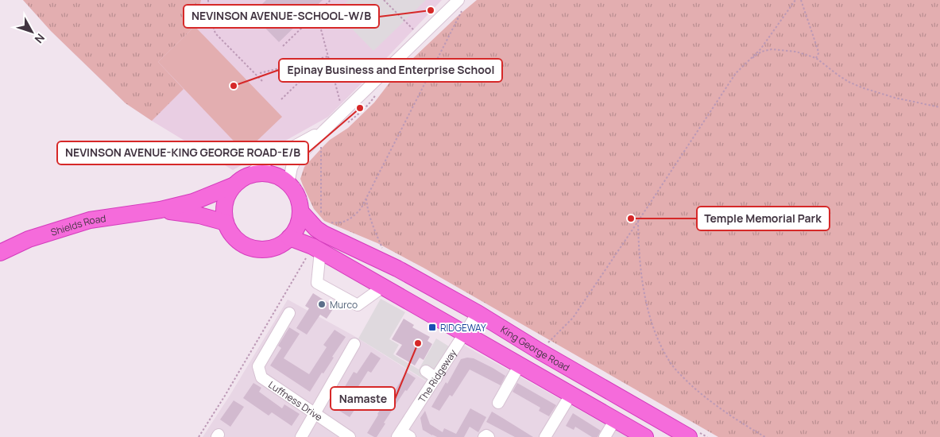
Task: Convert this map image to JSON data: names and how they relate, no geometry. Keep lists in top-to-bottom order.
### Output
{
  "streets": {
    "highway": ["Shields Road", "King George Road"],
    "street": ["The Ridgeway", "Luffness Drive"]
  },
  "crossings": [
    ["Shields Road", "King George Road"],
    ["King George Road", "The Ridgeway"]
  ],
  "places": {
    "other": [
      "NEVINSON AVENUE-SCHOOL-W/B",
      "Epinay Business and Enterprise School",
      "NEVINSON AVENUE-KING GEORGE ROAD-E/B",
      "Temple Memorial Park",
      "Murco",
      "Namaste"
    ],
    "transit": ["RIDGEWAY"]
  },
  "north": "bottom right"
}
